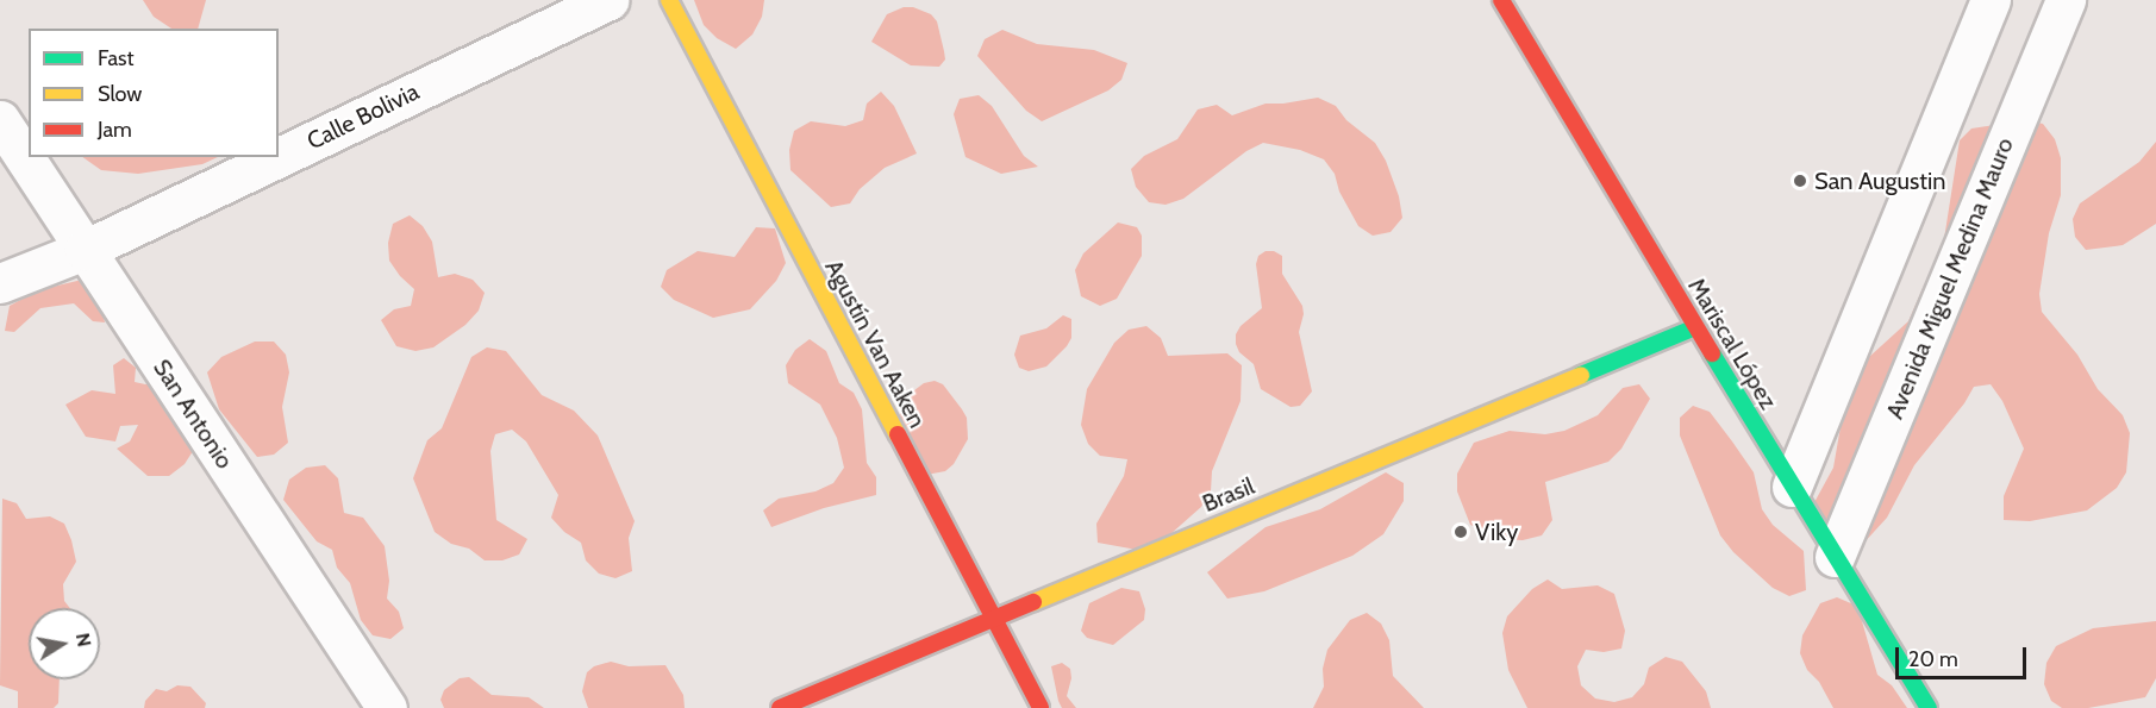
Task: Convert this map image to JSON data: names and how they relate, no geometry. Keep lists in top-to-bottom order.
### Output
{
  "streets": {
    "street": [
      "Calle Bolivia",
      "Avenida Miguel Medina Mauro",
      "Agustín Van Aaken",
      "Mariscal López",
      "San Antonio",
      "Brasil"
    ]
  },
  "crossings": [
    ["Calle Bolivia", "San Antonio"],
    ["Avenida Miguel Medina Mauro", "Mariscal López"],
    ["Agustín Van Aaken", "Brasil"],
    ["Mariscal López", "Brasil"]
  ],
  "places": ["San Augustin", "Viky"],
  "legend": ["Fast", "Slow", "Jam"],
  "scale_bar": "20 m",
  "north": "right"
}
